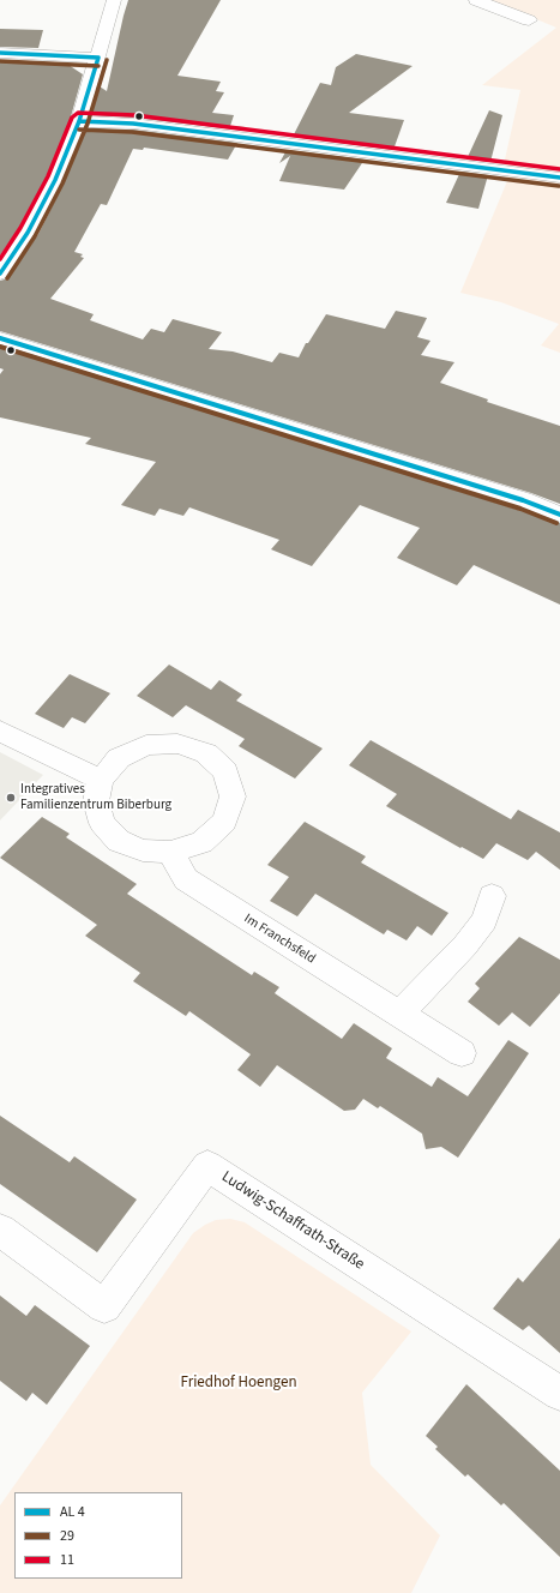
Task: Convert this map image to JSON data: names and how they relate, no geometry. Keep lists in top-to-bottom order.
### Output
{
  "streets": {
    "street": ["Im Franchsfeld", "Ludwig-Schaffrath-Straße"]
  },
  "parks": ["Friedhof Hoengen"],
  "places": ["Integratives Familienzentrum Biberburg"],
  "lines": ["transit line 29", "transit line 11"],
  "legend": ["AL 4", "29", "11"]
}
